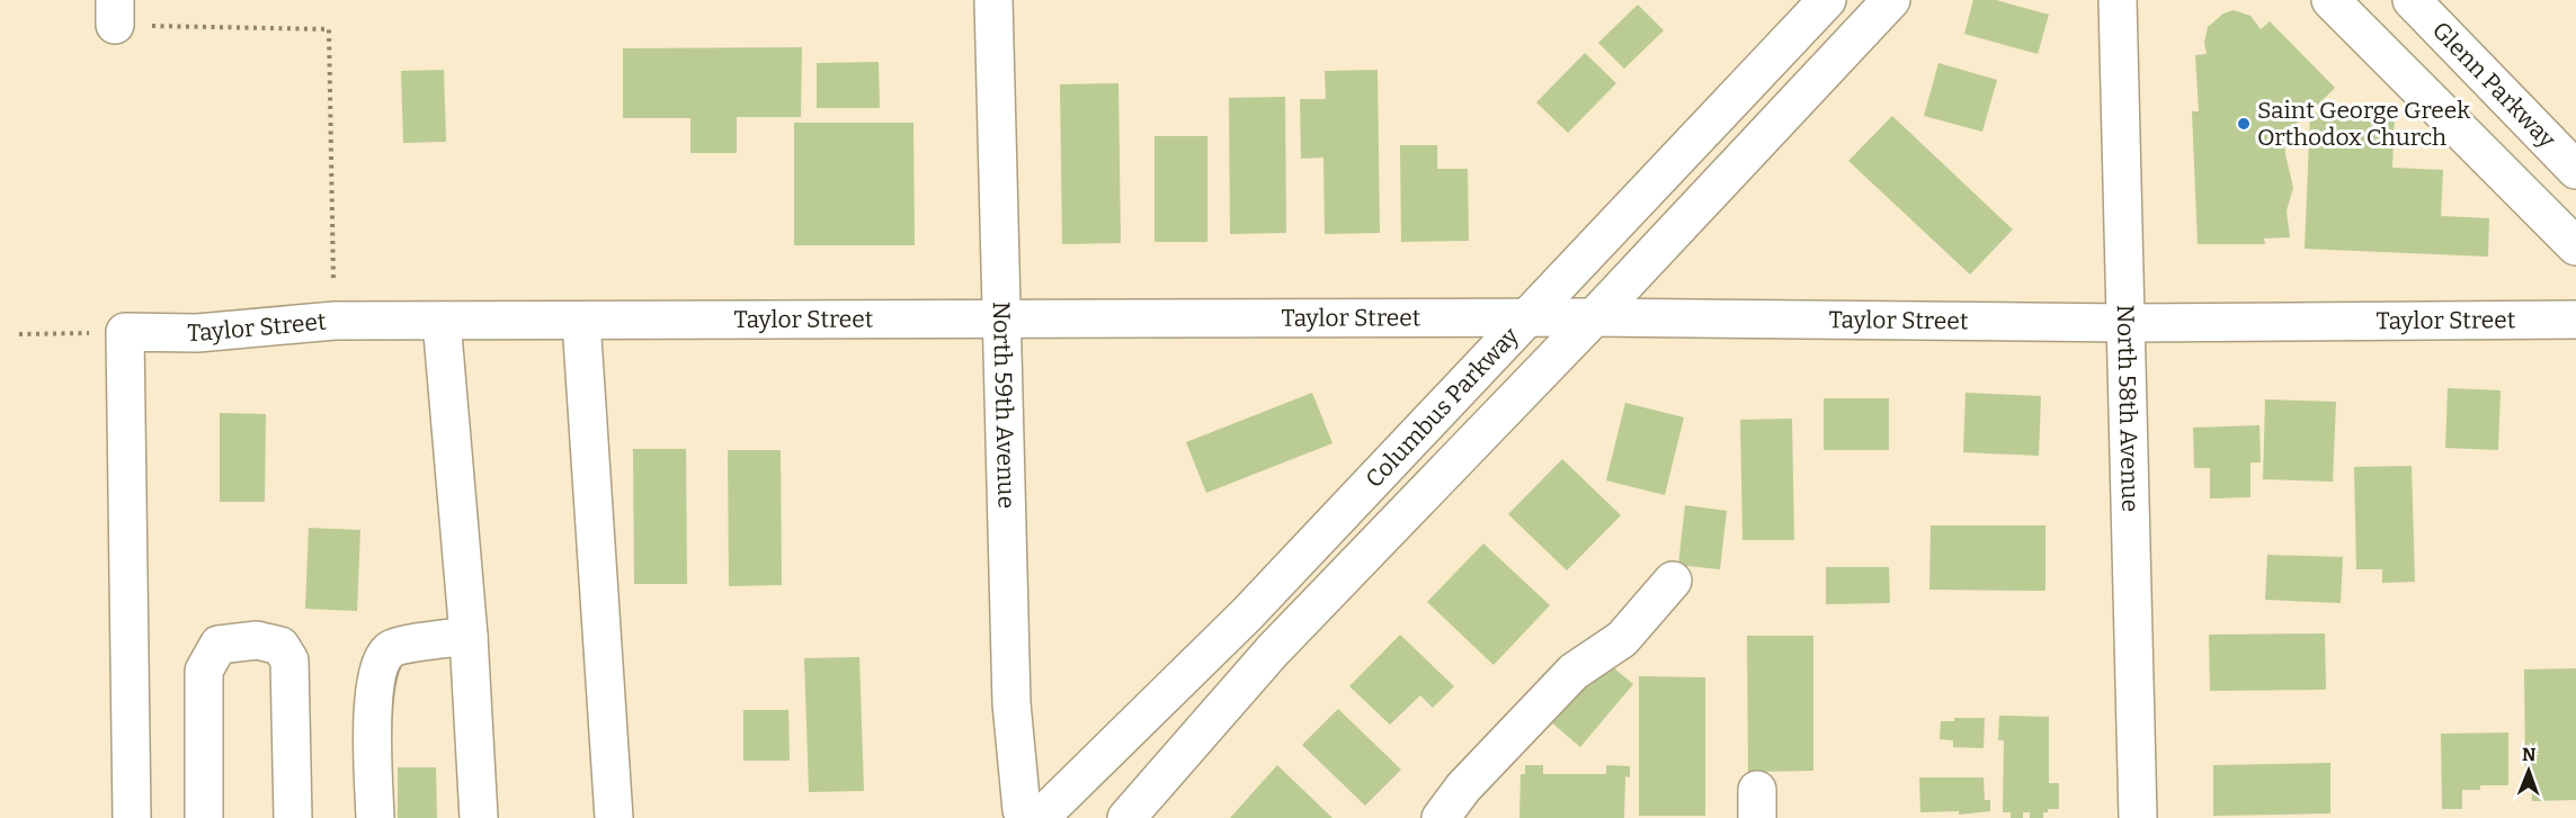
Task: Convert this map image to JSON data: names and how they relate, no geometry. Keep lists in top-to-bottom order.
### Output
{
  "streets": {
    "street": [
      "Glenn Parkway",
      "Taylor Street",
      "North 59th Avenue",
      "Columbus Parkway",
      "North 58th Avenue"
    ]
  },
  "crossings": [
    ["Taylor Street", "North 59th Avenue"],
    ["Taylor Street", "Columbus Parkway"],
    ["Taylor Street", "North 58th Avenue"],
    ["North 59th Avenue", "Columbus Parkway"]
  ],
  "places": ["Saint George Greek Orthodox Church"],
  "north": "top"
}
